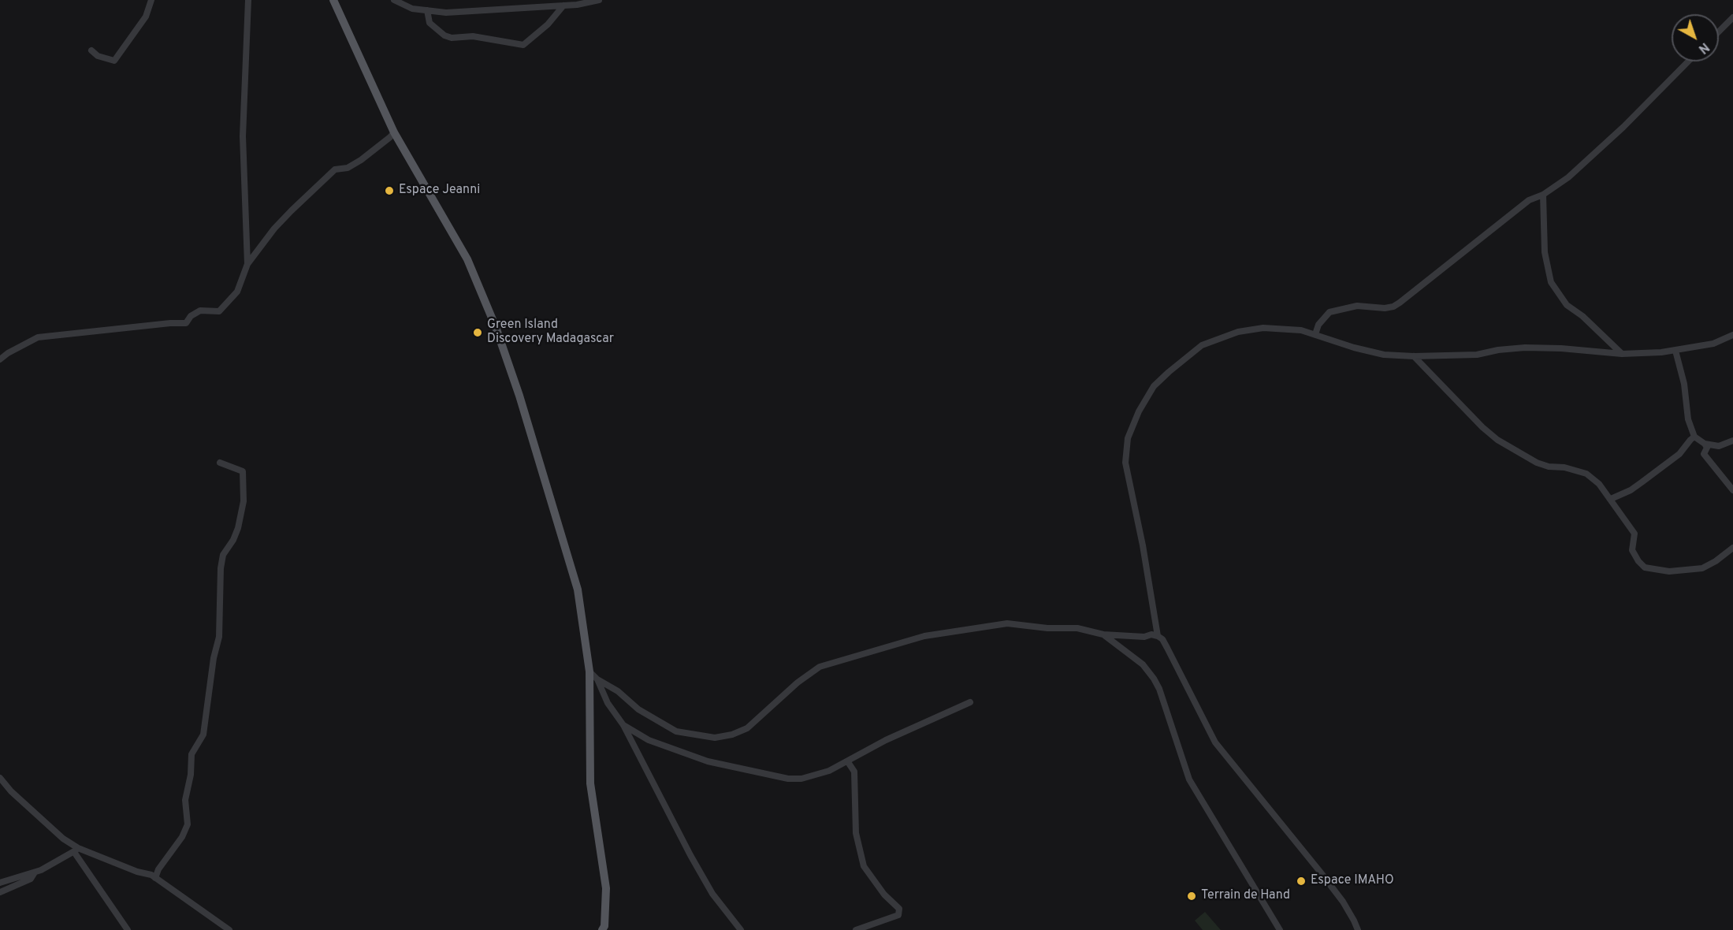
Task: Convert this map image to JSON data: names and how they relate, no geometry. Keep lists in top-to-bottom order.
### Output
{
  "places": [
    "Espace Jeanni",
    "Green Island Discovery Madagascar",
    "Espace IMAHO",
    "Terrain de Hand"
  ],
  "north": "bottom right"
}
